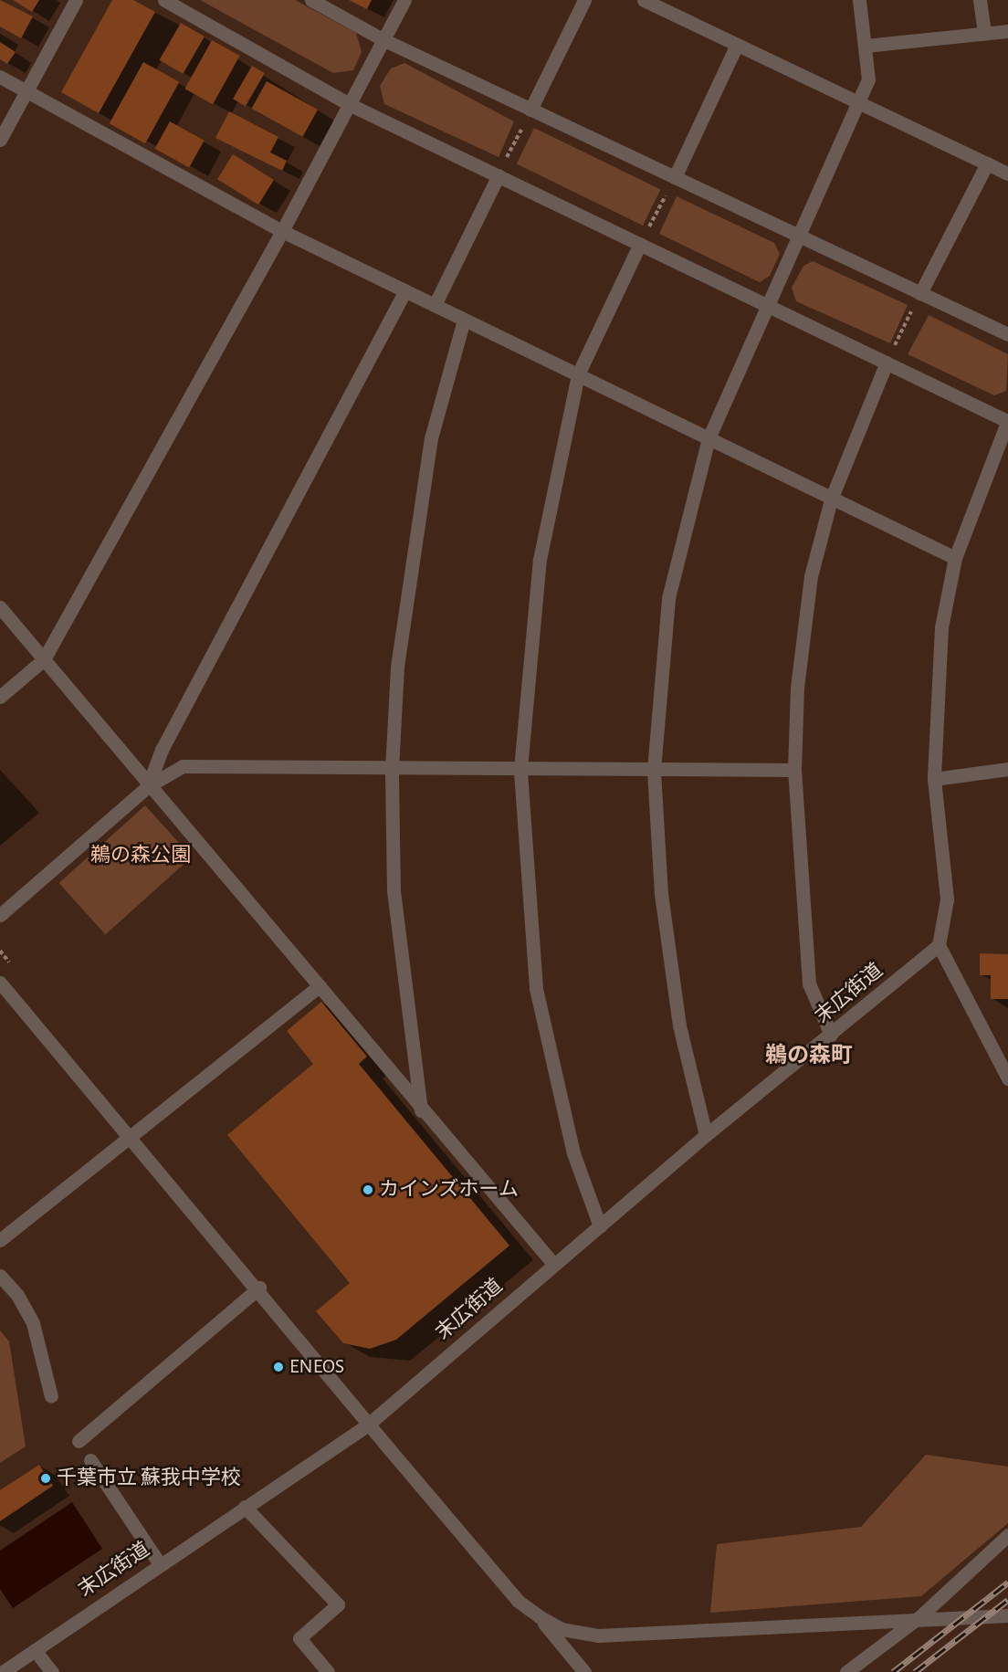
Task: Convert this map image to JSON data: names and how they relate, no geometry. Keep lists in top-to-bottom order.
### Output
{
  "streets": {
    "street": ["末広街道"]
  },
  "districts": ["鵜の森町"],
  "parks": ["鵜の森公園"],
  "places": ["カインズホーム", "ENEOS", "千葉市立 蘇我中学校"]
}
